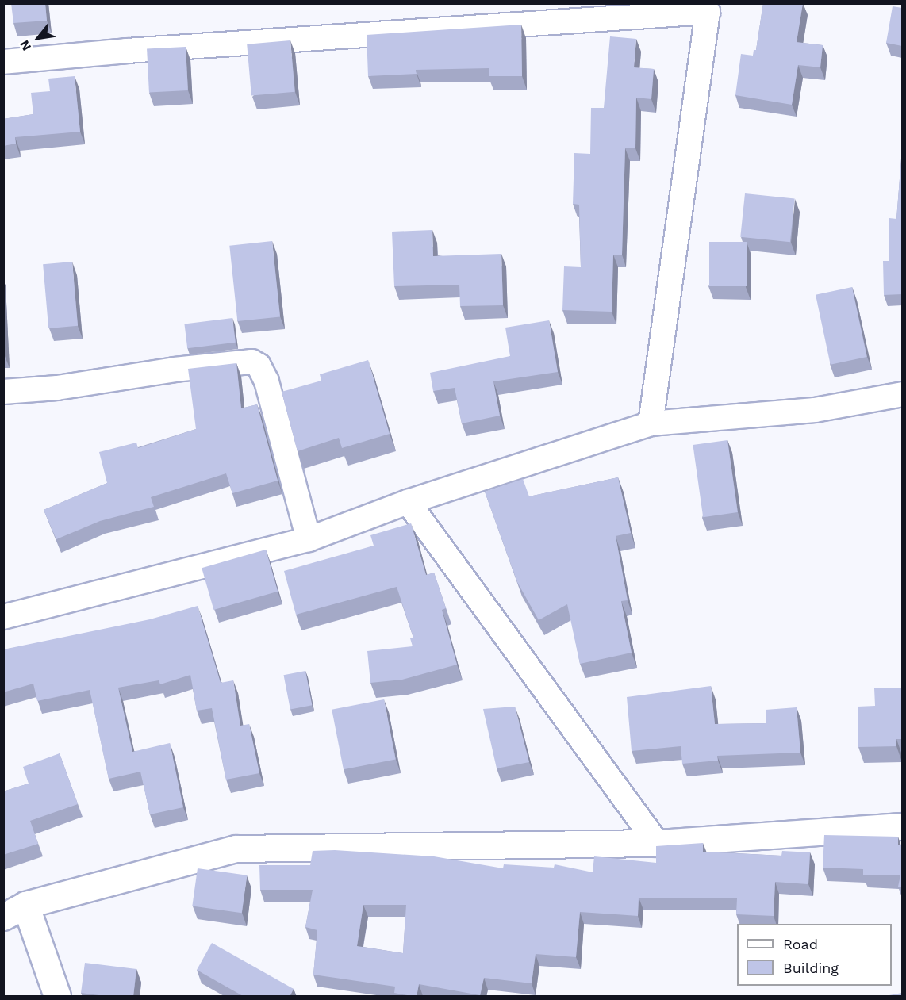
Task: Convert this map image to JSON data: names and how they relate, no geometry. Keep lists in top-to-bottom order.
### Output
{
  "legend": ["Road", "Building"],
  "north": "bottom left"
}
